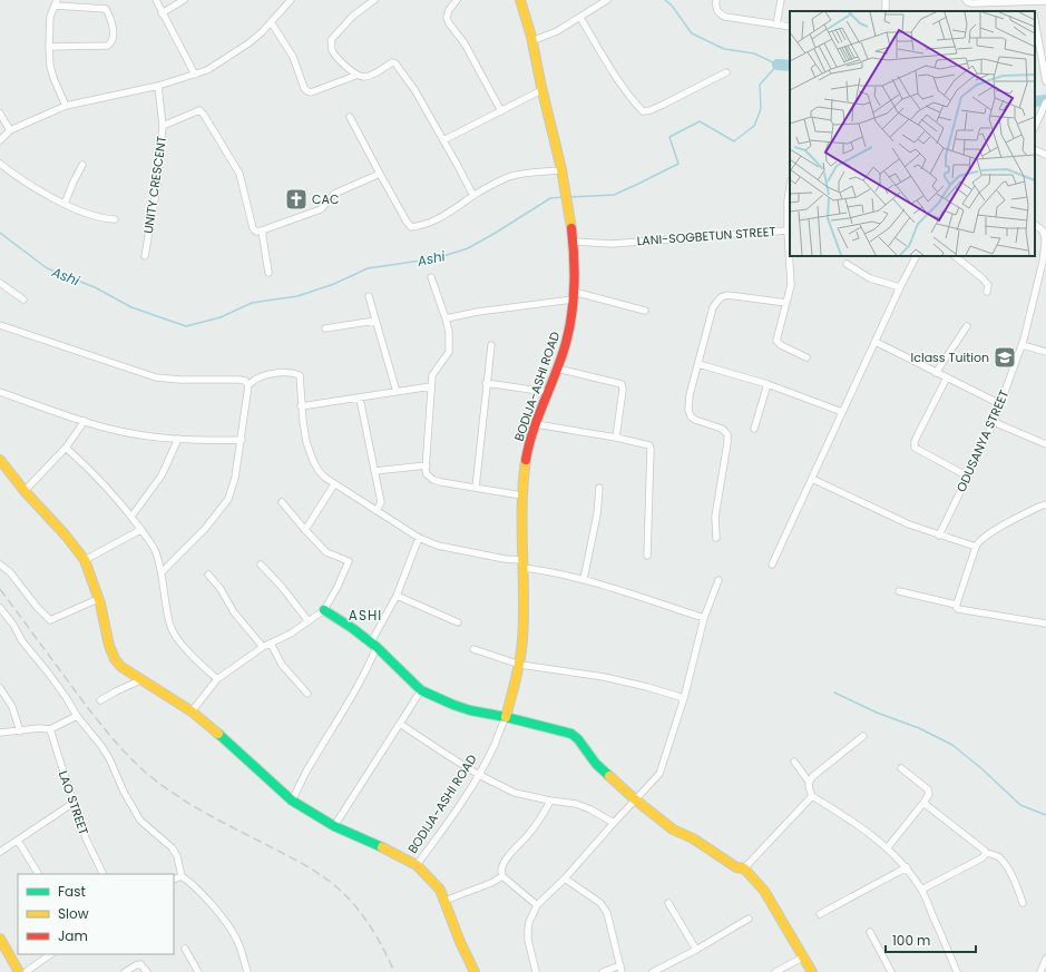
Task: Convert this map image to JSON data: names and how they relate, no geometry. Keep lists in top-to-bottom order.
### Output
{
  "streets": {
    "street": [
      "UNITY CRESCENT",
      "LANI-SOGBETUN STREET",
      "BODIJA-ASHI ROAD",
      "ODUSANYA STREET",
      "LAO STREET"
    ]
  },
  "crossings": [
    ["LANI-SOGBETUN STREET", "BODIJA-ASHI ROAD"]
  ],
  "districts": ["ASHI"],
  "water": ["Ashi"],
  "places": {
    "church": ["CAC"],
    "school or university": ["Iclass Tuition"]
  },
  "legend": ["Fast", "Slow", "Jam"],
  "scale_bar": "100 m"
}
